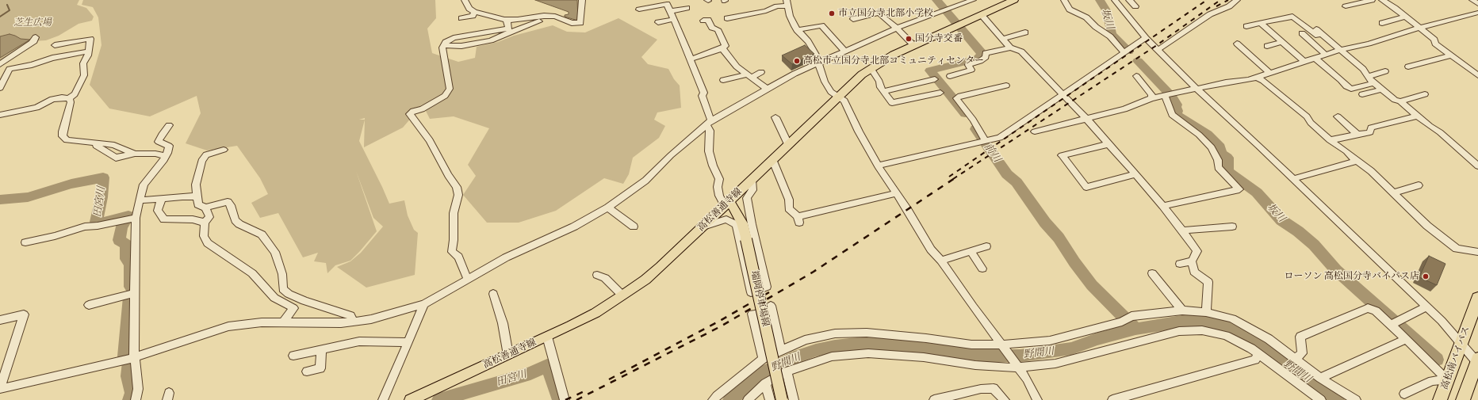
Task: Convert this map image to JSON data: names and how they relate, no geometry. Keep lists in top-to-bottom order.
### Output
{
  "streets": {
    "highway": ["高松南バイパス"],
    "main road": ["高松善通寺線", "端岡停車場線"]
  },
  "crossings": [
    ["高松善通寺線", "端岡停車場線"]
  ],
  "water": [
    "坂川",
    "前川",
    "田宮川",
    "野間川"
  ],
  "parks": ["芝生広場"],
  "places": [
    "市立国分寺北部小学校",
    "国分寺交番",
    "高松市立国分寺北部コミュニティセンター",
    "ローソン 高松国分寺バイパス店"
  ]
}
